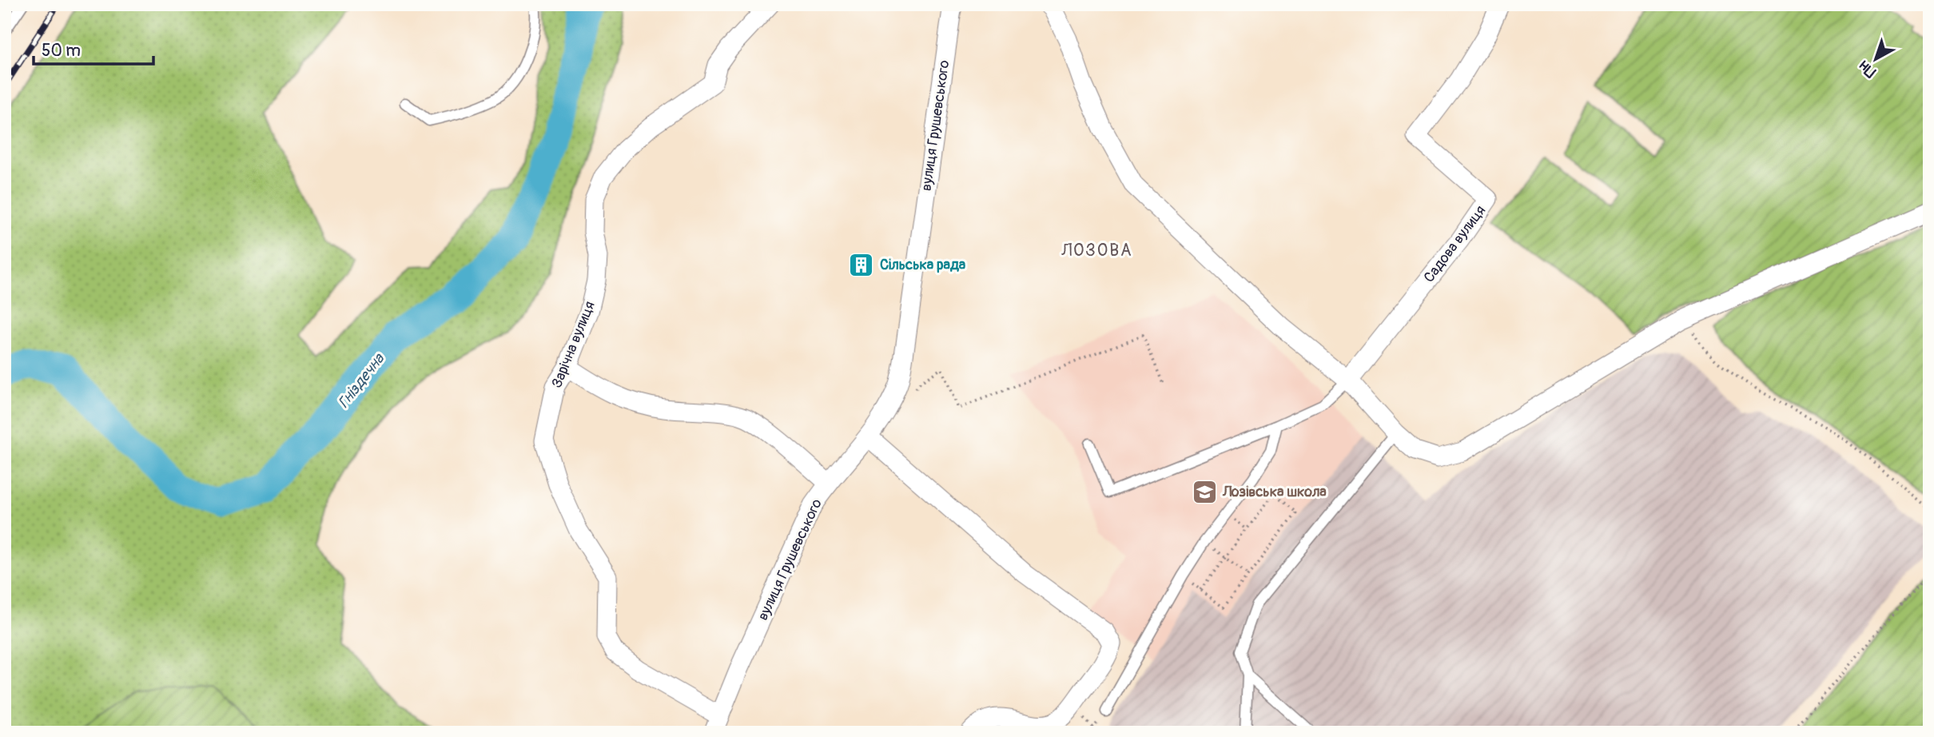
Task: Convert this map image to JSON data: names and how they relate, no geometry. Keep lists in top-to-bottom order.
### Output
{
  "streets": {
    "street": ["вулиця Грушевського", "Садова вулиця", "Зарічна вулиця"]
  },
  "crossings": [
    ["вулиця Грушевського", "Зарічна вулиця"]
  ],
  "districts": ["ЛОЗОВА"],
  "water": ["Гніздечна"],
  "places": {
    "building": ["Сільська рада"],
    "school or university": ["Лозівська школа"]
  },
  "scale_bar": "50 m",
  "north": "bottom left"
}
